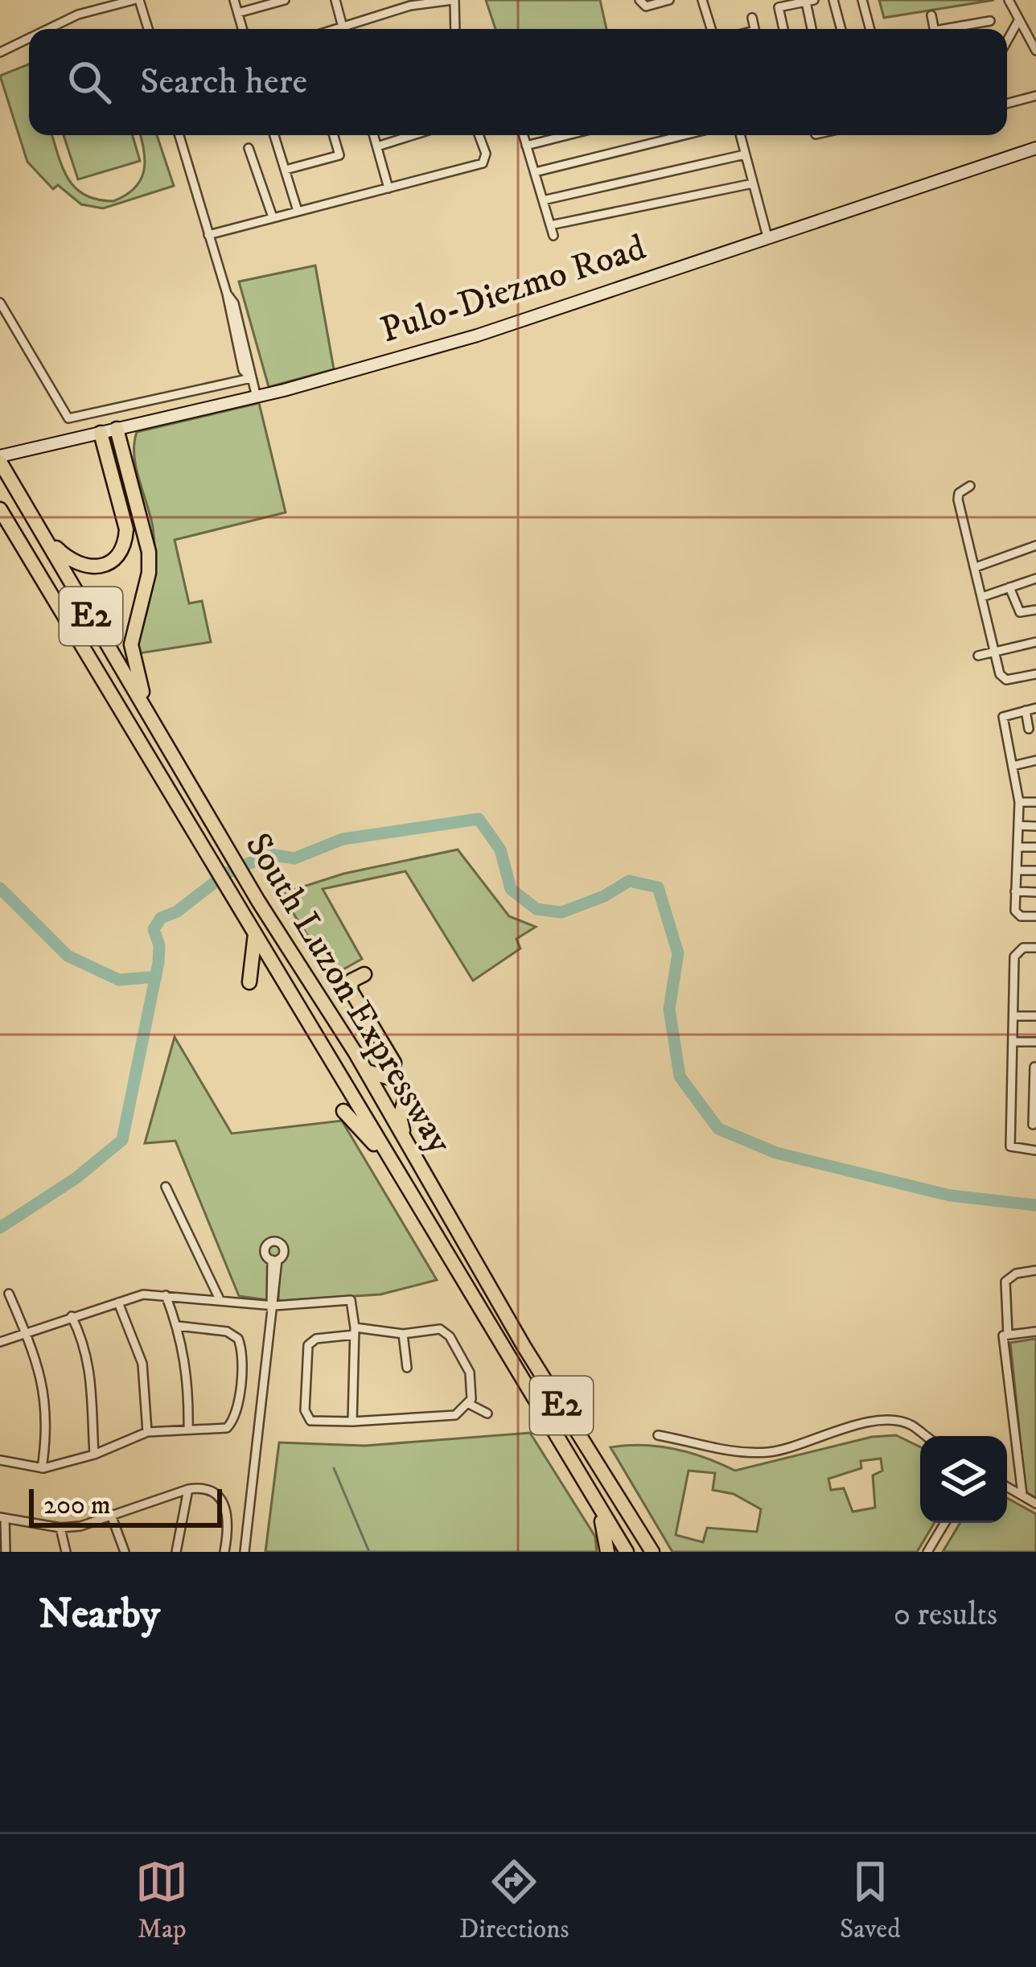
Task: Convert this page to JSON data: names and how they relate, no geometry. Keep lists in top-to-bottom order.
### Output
{
  "streets": {
    "highway": ["E2", "South Luzon Expressway"],
    "main road": ["Pulo-Diezmo Road"]
  },
  "crossings": [
    ["Pulo-Diezmo Road", "South Luzon Expressway"]
  ],
  "scale_bar": "200 m",
  "page": {
    "search": "Search here",
    "scale": "200 m",
    "heading": ["Nearby", "0 results"],
    "nav": ["Map", "Directions", "Saved"]
  }
}
